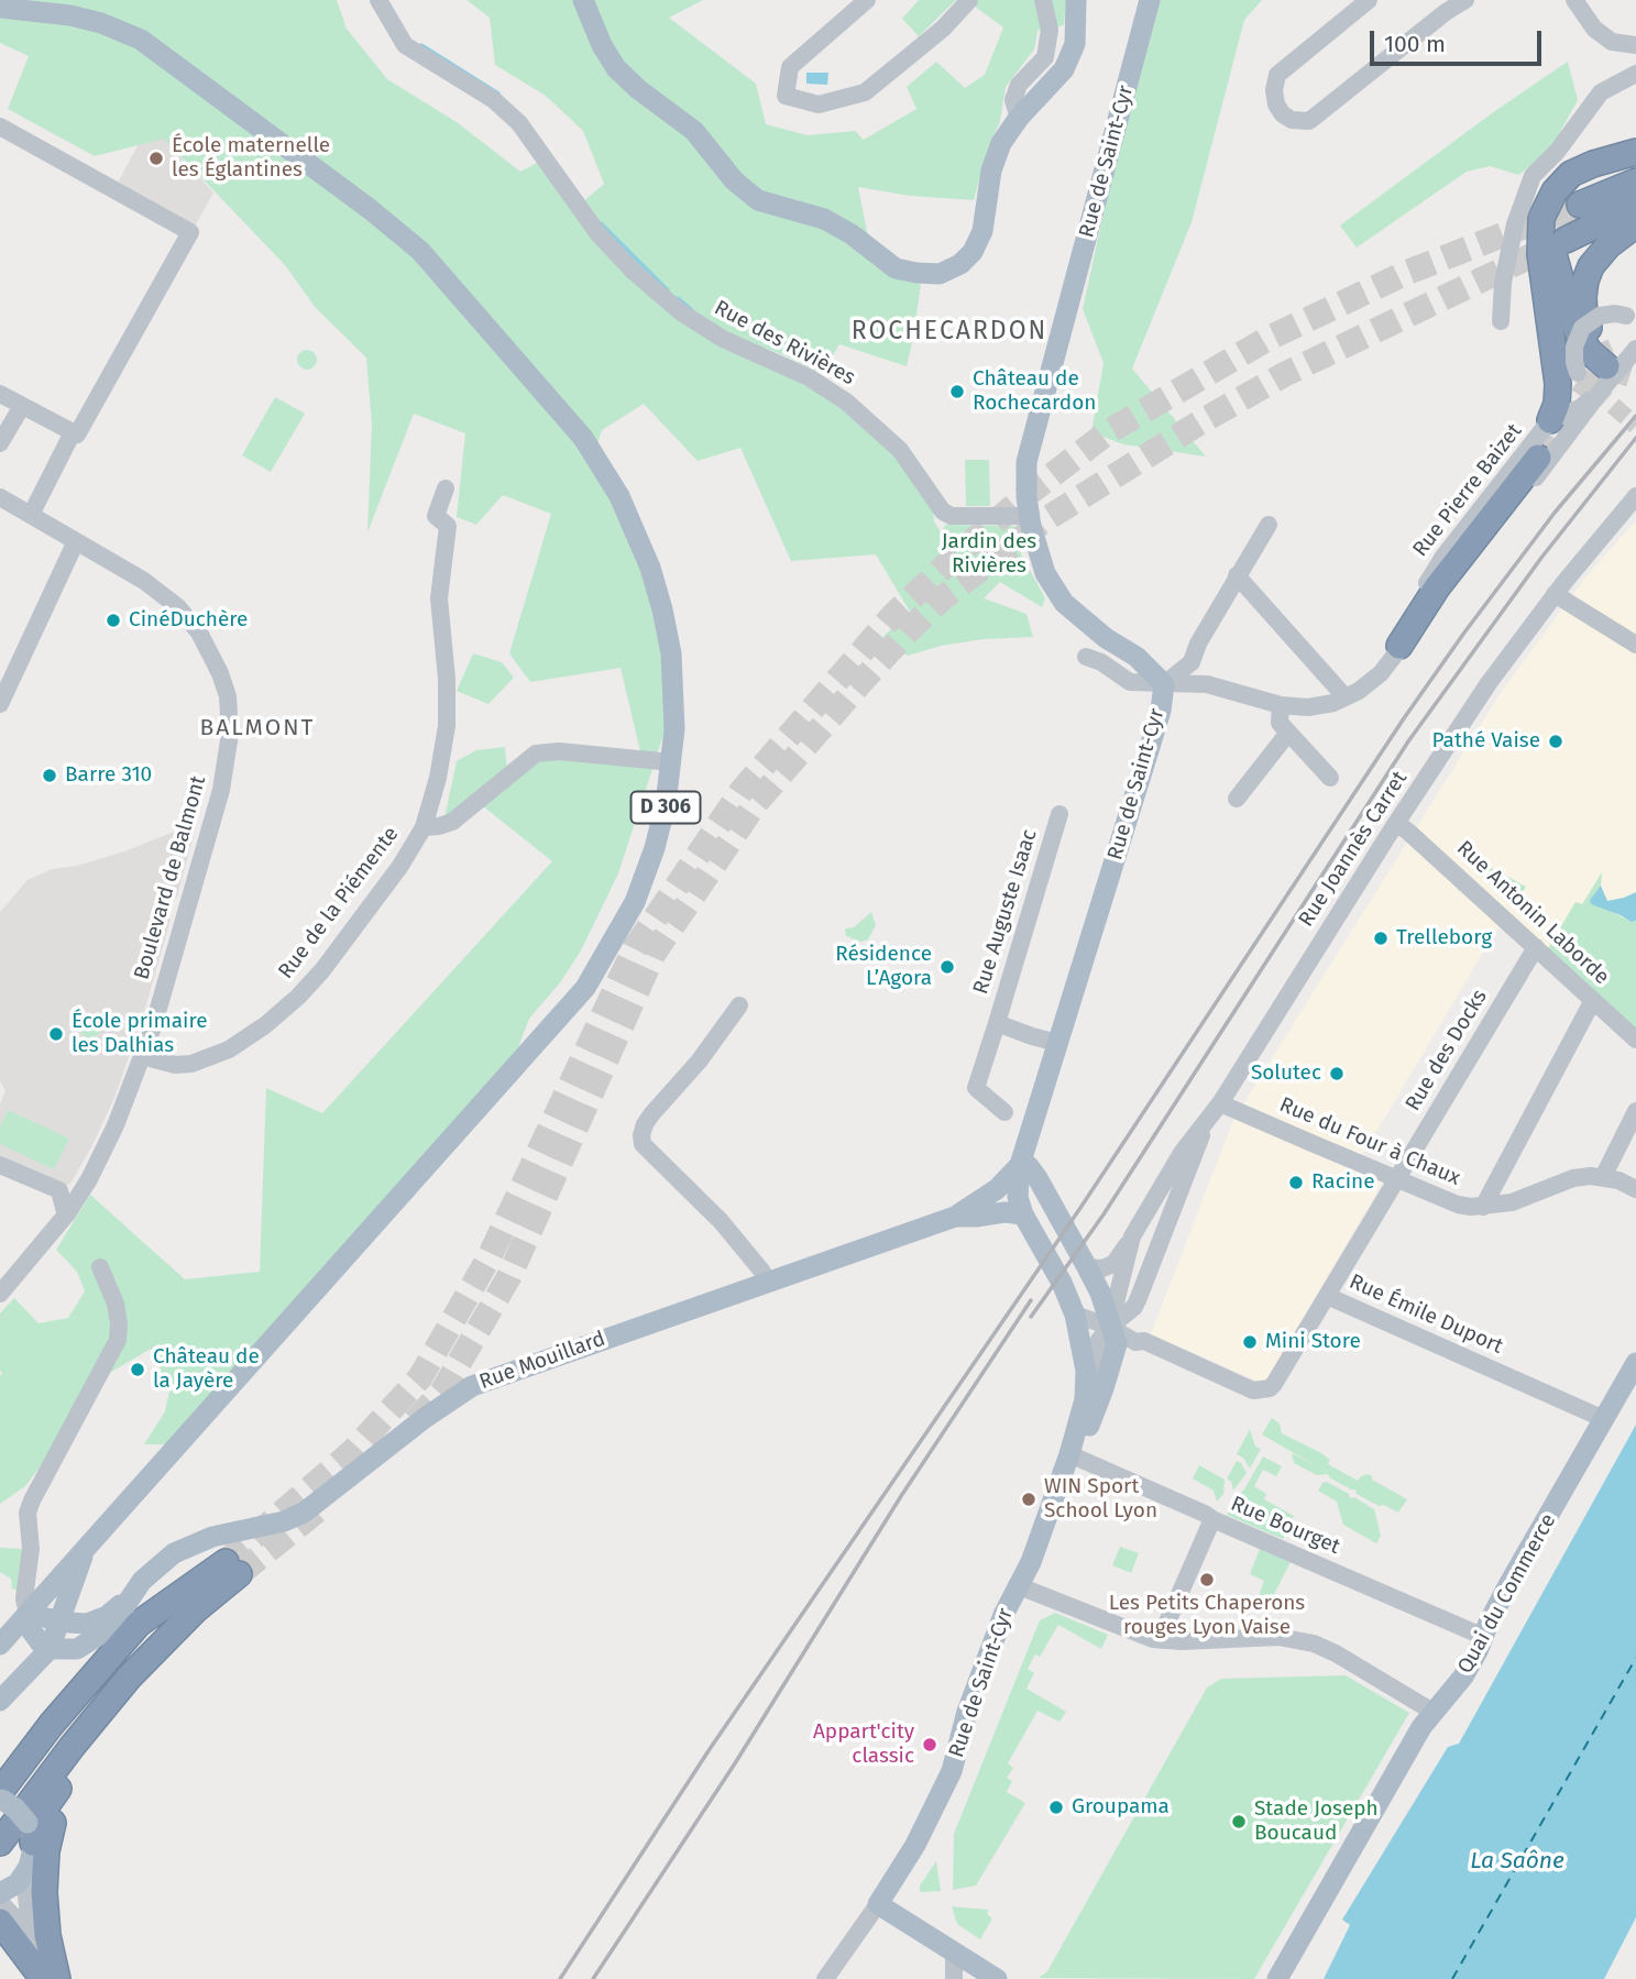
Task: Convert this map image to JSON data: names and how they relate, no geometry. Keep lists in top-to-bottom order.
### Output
{
  "streets": {
    "main road": [
      "Rue de Saint-Cyr",
      "D 306",
      "Rue Mouillard",
      "Quai du Commerce"
    ],
    "street": [
      "Rue des Rivières",
      "Rue Pierre Baizet",
      "Rue Joannès Carret",
      "Boulevard de Balmont",
      "Rue de la Piémente",
      "Rue Auguste Isaac",
      "Rue Antonin Laborde",
      "Rue des Docks",
      "Rue du Four à Chaux",
      "Rue Émile Duport",
      "Rue Bourget"
    ]
  },
  "crossings": [
    ["Rue de Saint-Cyr", "Rue des Rivières"],
    ["Rue de Saint-Cyr", "Rue Pierre Baizet"],
    ["Rue de Saint-Cyr", "Rue Joannès Carret"],
    ["Rue de Saint-Cyr", "Rue Auguste Isaac"],
    ["Rue de Saint-Cyr", "Rue Émile Duport"],
    ["Rue de Saint-Cyr", "Rue Mouillard"],
    ["Rue de Saint-Cyr", "Rue Bourget"],
    ["D 306", "Rue Mouillard"],
    ["Rue Joannès Carret", "Rue Antonin Laborde"],
    ["Rue Joannès Carret", "Rue du Four à Chaux"],
    ["Rue Joannès Carret", "Rue Émile Duport"],
    ["Boulevard de Balmont", "Rue de la Piémente"],
    ["Rue Antonin Laborde", "Rue des Docks"],
    ["Rue des Docks", "Rue du Four à Chaux"],
    ["Rue des Docks", "Rue Émile Duport"],
    ["Rue Émile Duport", "Quai du Commerce"],
    ["Rue Bourget", "Quai du Commerce"]
  ],
  "districts": ["ROCHECARDON", "BALMONT"],
  "water": ["La Saône"],
  "parks": ["Jardin des Rivières"],
  "places": [
    "École maternelle les Églantines",
    "Château de Rochecardon",
    "CinéDuchère",
    "Pathé Vaise",
    "Barre 310",
    "Trelleborg",
    "Résidence L’Agora",
    "École primaire les Dalhias",
    "Solutec",
    "Racine",
    "Mini Store",
    "Château de la Jayère",
    "WIN Sport School Lyon",
    "Les Petits Chaperons rouges Lyon Vaise",
    "Appart'city classic",
    "Groupama",
    "Stade Joseph Boucaud"
  ],
  "scale_bar": "100 m"
}
